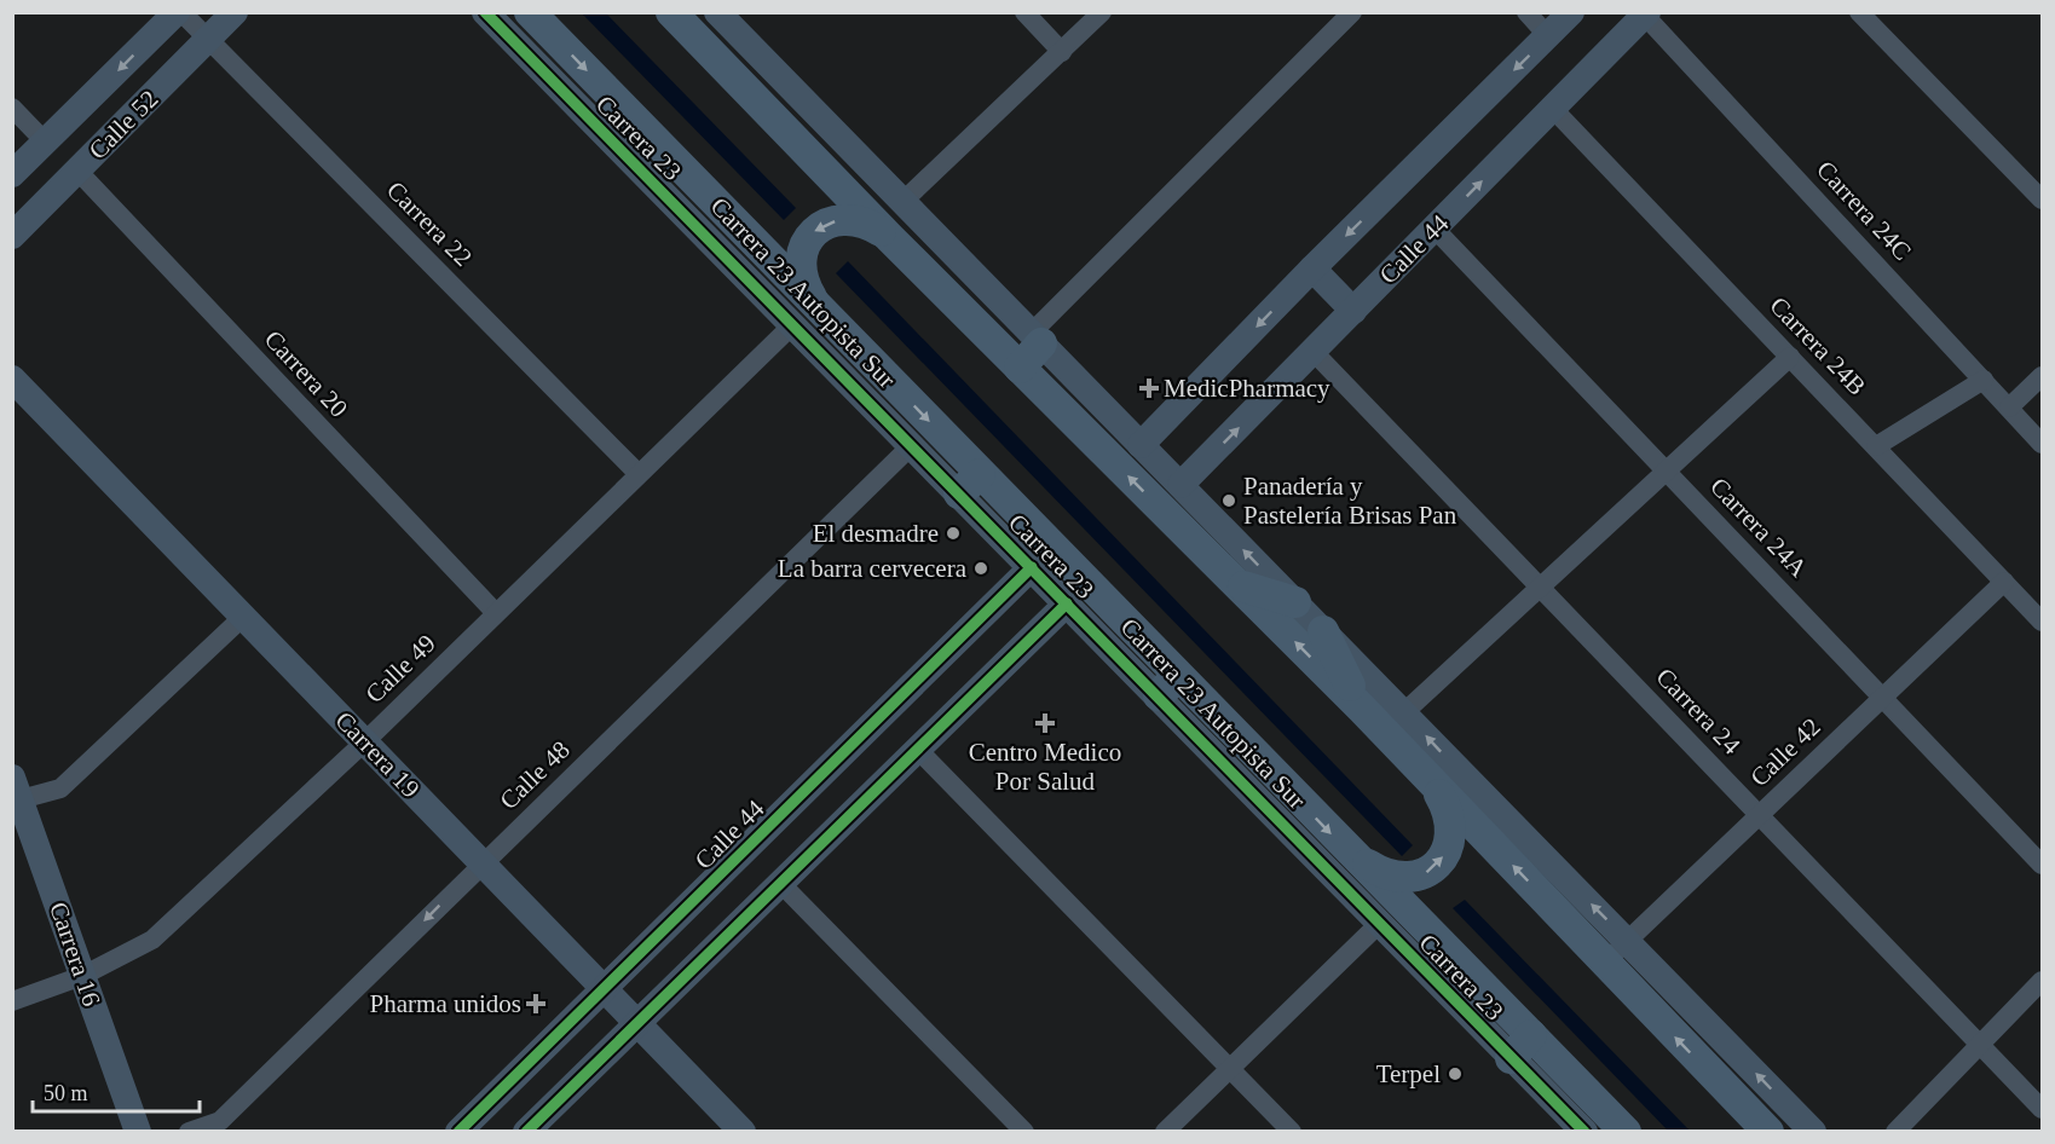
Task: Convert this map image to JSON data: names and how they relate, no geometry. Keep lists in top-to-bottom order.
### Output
{
  "streets": {
    "main road": ["Carrera 23 Autopista Sur"],
    "street": [
      "Calle 52",
      "Carrera 23",
      "Carrera 24C",
      "Carrera 22",
      "Calle 44",
      "Carrera 24B",
      "Carrera 20",
      "Carrera 24A",
      "Calle 49",
      "Carrera 24",
      "Calle 42",
      "Carrera 19",
      "Calle 48",
      "Carrera 16"
    ]
  },
  "crossings": [
    ["Calle 52", "Carrera 22"],
    ["Calle 52", "Carrera 20"],
    ["Carrera 23", "Calle 44"],
    ["Carrera 23", "Carrera 23 Autopista Sur"],
    ["Carrera 23", "Calle 49"],
    ["Carrera 23", "Calle 48"],
    ["Carrera 24C", "Calle 44"],
    ["Carrera 22", "Calle 49"],
    ["Calle 44", "Carrera 24B"],
    ["Calle 44", "Carrera 24A"],
    ["Calle 44", "Carrera 24"],
    ["Calle 44", "Carrera 19"],
    ["Carrera 24B", "Calle 42"],
    ["Carrera 20", "Calle 49"],
    ["Carrera 24A", "Calle 42"],
    ["Calle 49", "Carrera 19"],
    ["Calle 49", "Carrera 16"],
    ["Carrera 24", "Calle 42"],
    ["Carrera 19", "Calle 48"]
  ],
  "one_way": ["Calle 48"],
  "places": {
    "health": ["MedicPharmacy", "Centro Medico Por Salud", "Pharma unidos"],
    "other": [
      "Panadería y Pastelería Brisas Pan",
      "El desmadre",
      "La barra cervecera",
      "Terpel"
    ]
  },
  "scale_bar": "50 m"
}
